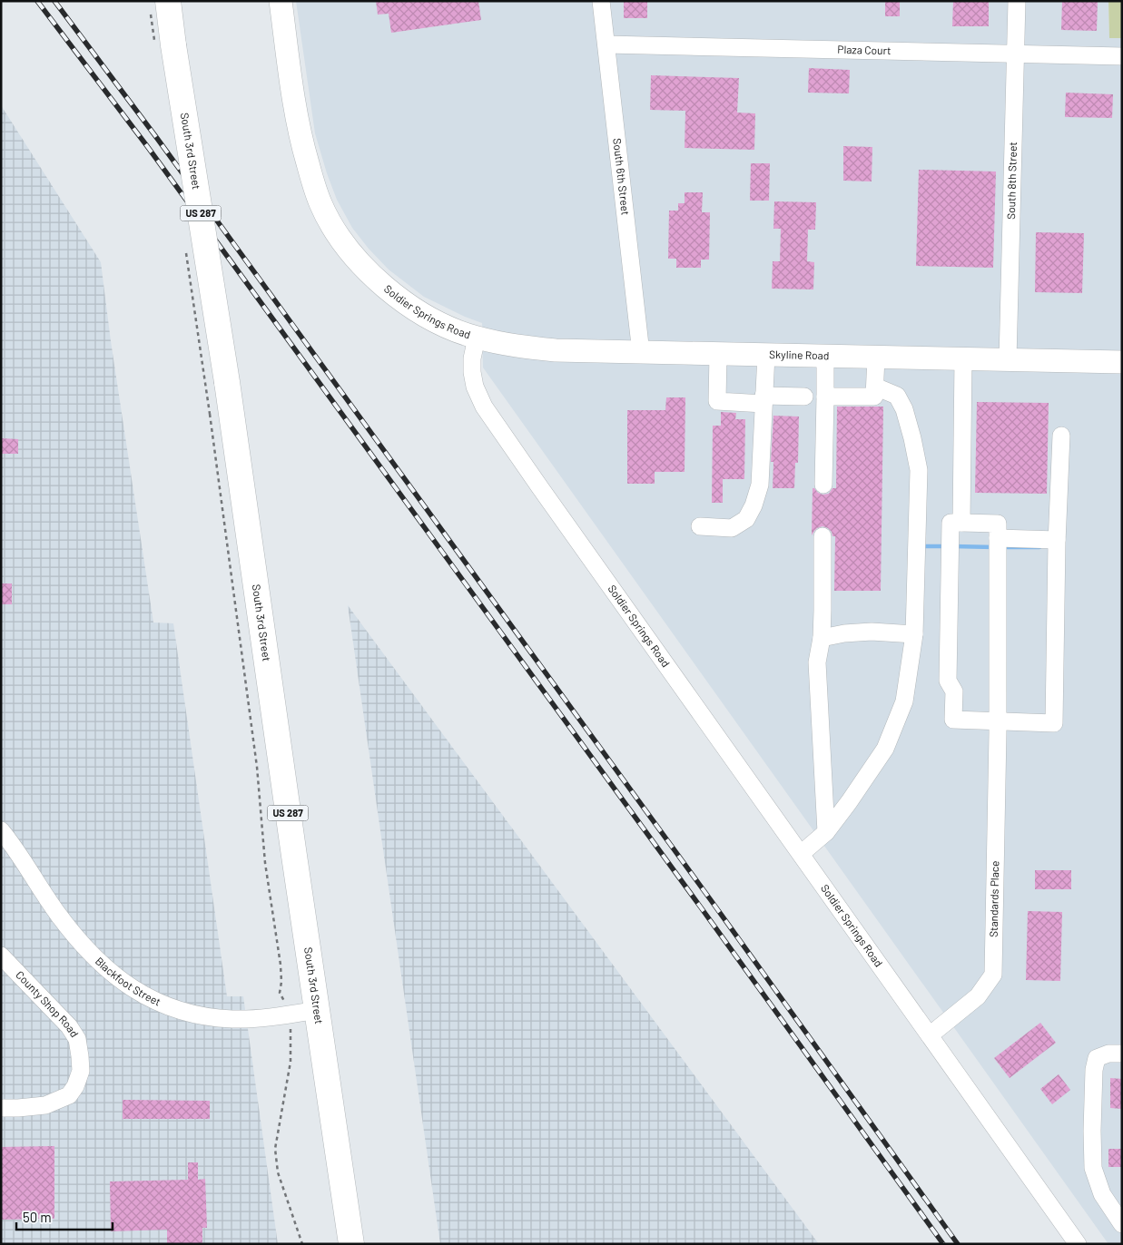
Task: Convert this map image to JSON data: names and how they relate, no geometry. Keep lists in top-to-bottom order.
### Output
{
  "streets": {
    "highway": ["South 3rd Street", "US 287"],
    "main road": ["Soldier Springs Road", "Skyline Road"],
    "street": [
      "Plaza Court",
      "South 6th Street",
      "South 8th Street",
      "Standards Place",
      "Blackfoot Street",
      "County Shop Road"
    ]
  },
  "crossings": [
    ["Plaza Court", "South 6th Street"],
    ["Plaza Court", "South 8th Street"],
    ["South 3rd Street", "Blackfoot Street"],
    ["South 6th Street", "Skyline Road"],
    ["South 8th Street", "Skyline Road"],
    ["Soldier Springs Road", "Skyline Road"],
    ["Soldier Springs Road", "Standards Place"]
  ],
  "scale_bar": "50 m"
}
